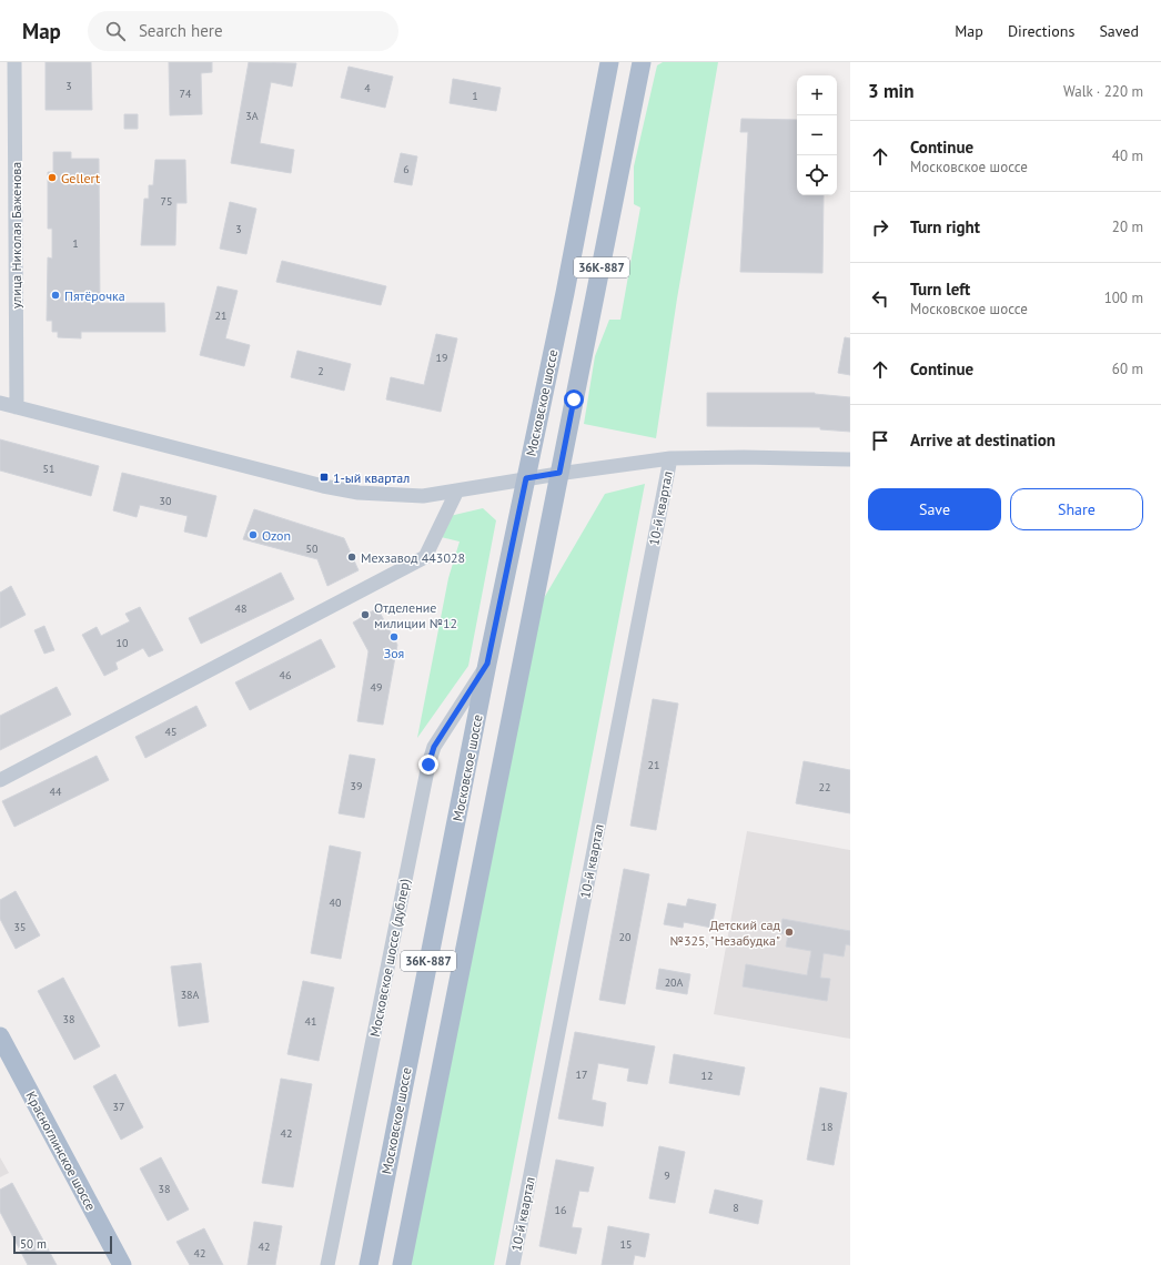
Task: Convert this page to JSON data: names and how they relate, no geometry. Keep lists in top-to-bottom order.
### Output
{
  "streets": {
    "main road": ["36К-887", "Московское шоссе", "Красноглинское шоссе"],
    "street": ["улица Николая Баженова", "10-й квартал", "Московское шоссе (дублер)"]
  },
  "crossings": [
    ["Московское шоссе", "Московское шоссе (дублер)"]
  ],
  "places": {
    "other": [
      "Gellert",
      "Пятёрочка",
      "Ozon",
      "Мехзавод 443028",
      "Отделение милиции №12",
      "Зоя",
      "Детский сад №325, \"Незабудка\""
    ],
    "transit": ["1-ый квартал"]
  },
  "house_numbers": [
    "3",
    "4",
    "74",
    "1",
    "3А",
    "6",
    "75",
    "3",
    "1",
    "21",
    "19",
    "2",
    "51",
    "30",
    "50",
    "48",
    "10",
    "46",
    "49",
    "45",
    "21",
    "39",
    "22",
    "44",
    "40",
    "35",
    "20",
    "20А",
    "38А",
    "38",
    "41",
    "17",
    "12",
    "37",
    "18",
    "42",
    "9",
    "38",
    "8",
    "16",
    "15",
    "42",
    "42"
  ],
  "scale_bar": "50 m",
  "page": {
    "header": "Map",
    "search": "Search here",
    "nav": ["Map", "Directions", "Saved"],
    "heading": ["3 min", "Walk · 220 m"],
    "map_buttons": ["+", "−"],
    "list": [
      ["Continue", "Московское шоссе", "40 m"],
      ["Turn right", "20 m"],
      ["Turn left", "Московское шоссе", "100 m"],
      ["Continue", "60 m"],
      "Arrive at destination"
    ],
    "buttons": ["Save", "Share"],
    "scale": "50 m"
  }
}
